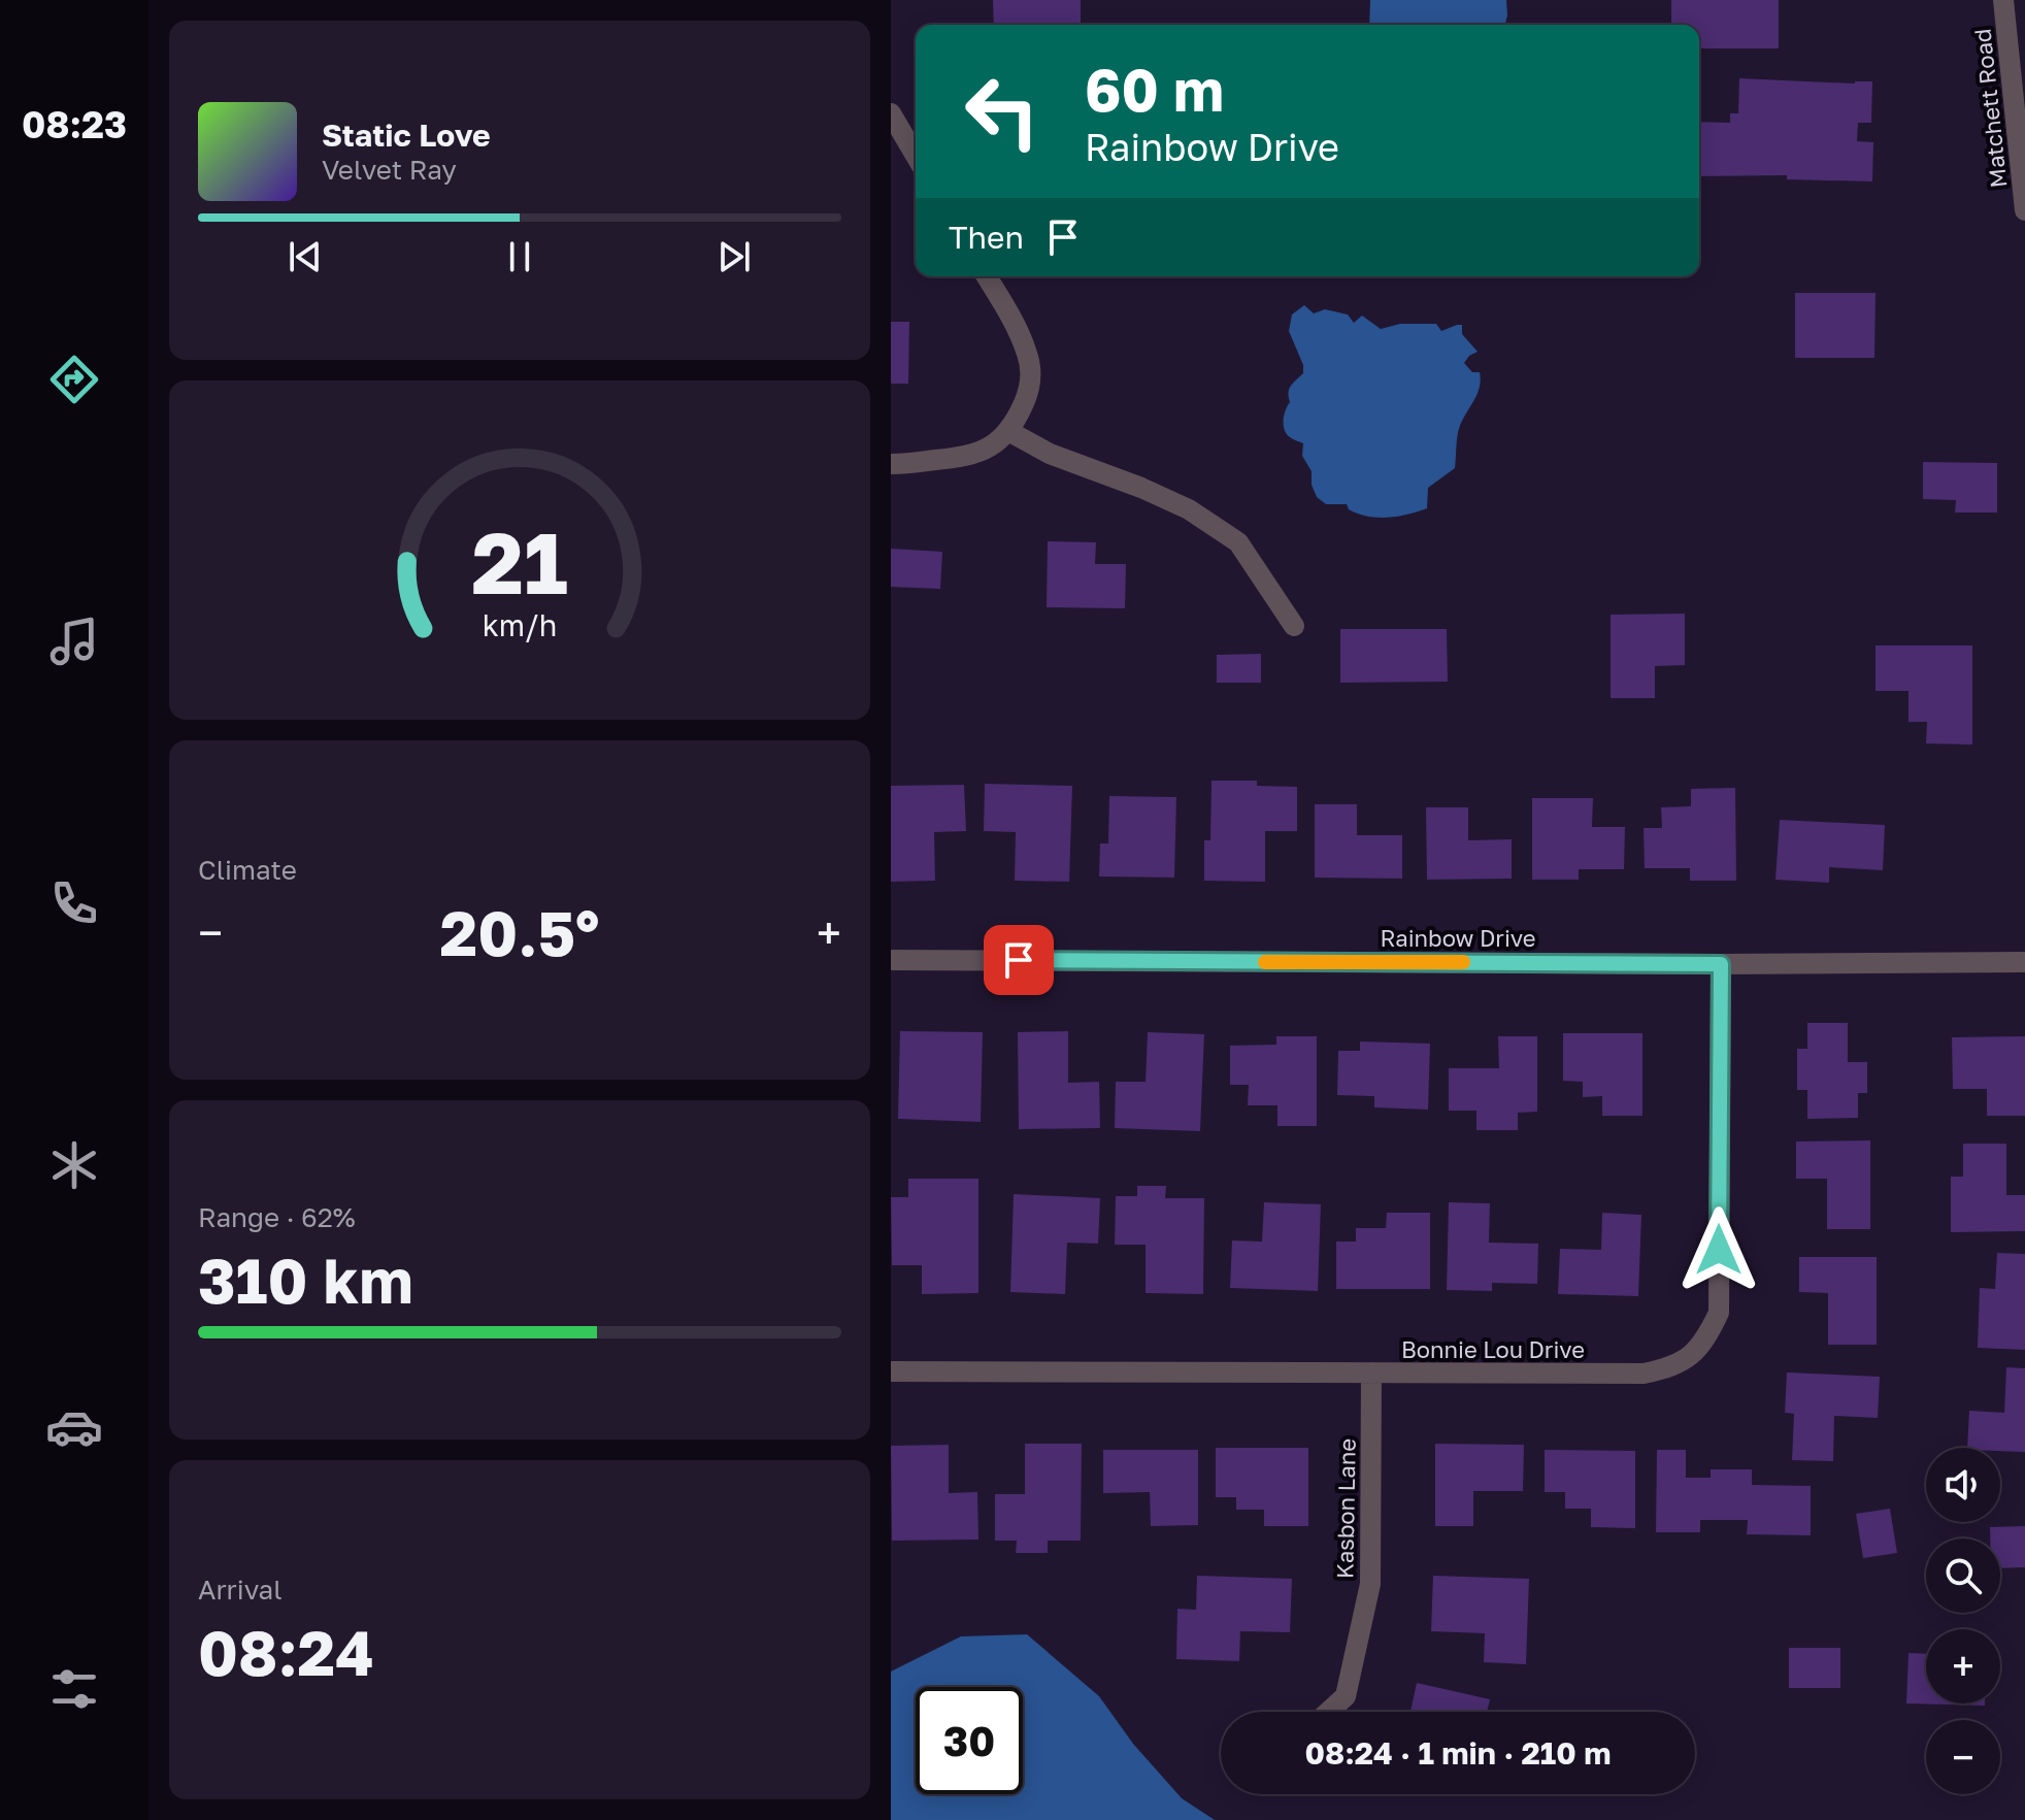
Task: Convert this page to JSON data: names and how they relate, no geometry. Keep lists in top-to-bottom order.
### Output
{
  "streets": {
    "street": [
      "Matchett Road",
      "Rainbow Drive",
      "Bonnie Lou Drive",
      "Kasbon Lane"
    ]
  },
  "crossings": [
    ["Rainbow Drive", "Bonnie Lou Drive"],
    ["Bonnie Lou Drive", "Kasbon Lane"]
  ],
  "page": {
    "tabs": "08:23",
    "turn": ["60 m", "Rainbow Drive"],
    "song": ["Static Love", "Velvet Ray"],
    "then": "Then",
    "tile": [
      "Climate",
      ["Range · 62%", "310 km"],
      ["Arrival", "08:24"]
    ],
    "heat": ["−", "20.5°", "+"],
    "map_buttons": ["+", "−"],
    "limit": "30",
    "trip": "08:24 · 1 min · 210 m",
    "gauge": ["21", "km/h"]
  }
}
